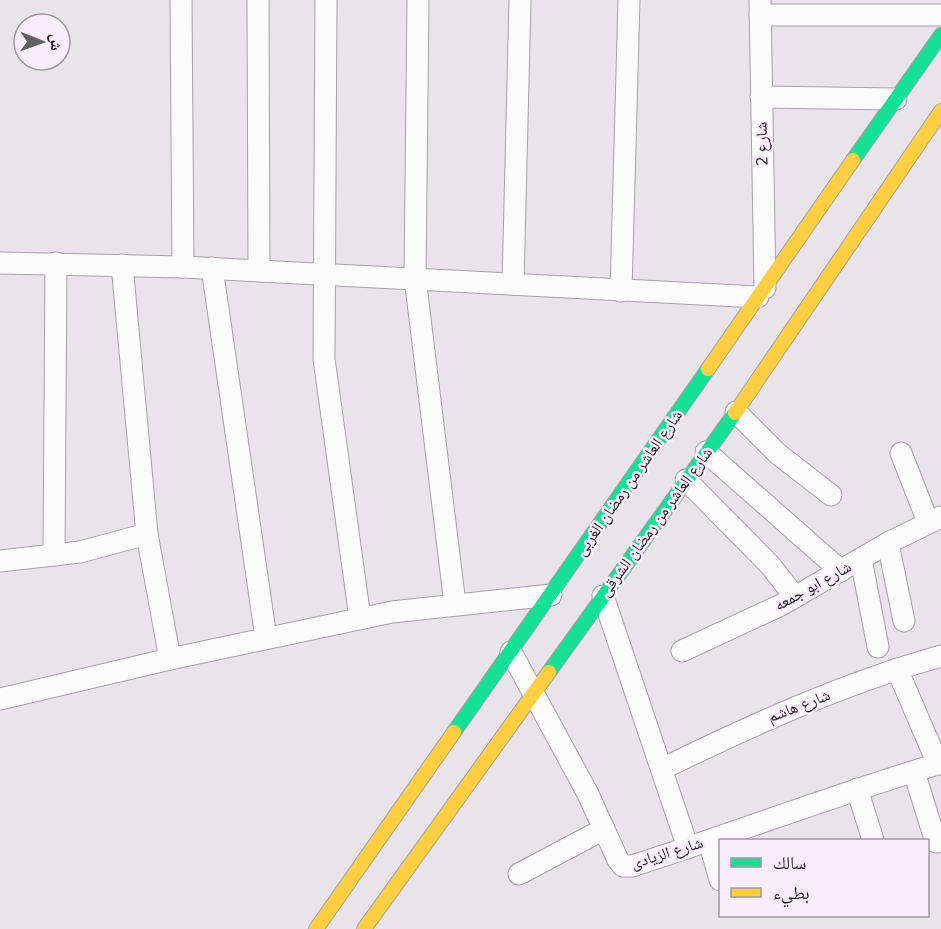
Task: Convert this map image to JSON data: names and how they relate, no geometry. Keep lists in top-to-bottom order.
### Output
{
  "streets": {
    "street": [
      "شارع 2",
      "شارع العاشر من رمضان الغربى",
      "شارع العاشر من رمضان الشرقى",
      "شارع ابو جمعه",
      "شارع هاشم",
      "شارع الزيادى"
    ]
  },
  "crossings": [
    ["شارع 2", "شارع العاشر من رمضان الغربى"],
    ["شارع العاشر من رمضان الغربى", "شارع الزيادى"],
    ["شارع العاشر من رمضان الشرقى", "شارع الزيادى"]
  ],
  "legend": ["سالك", "بطيء"],
  "north": "right"
}
